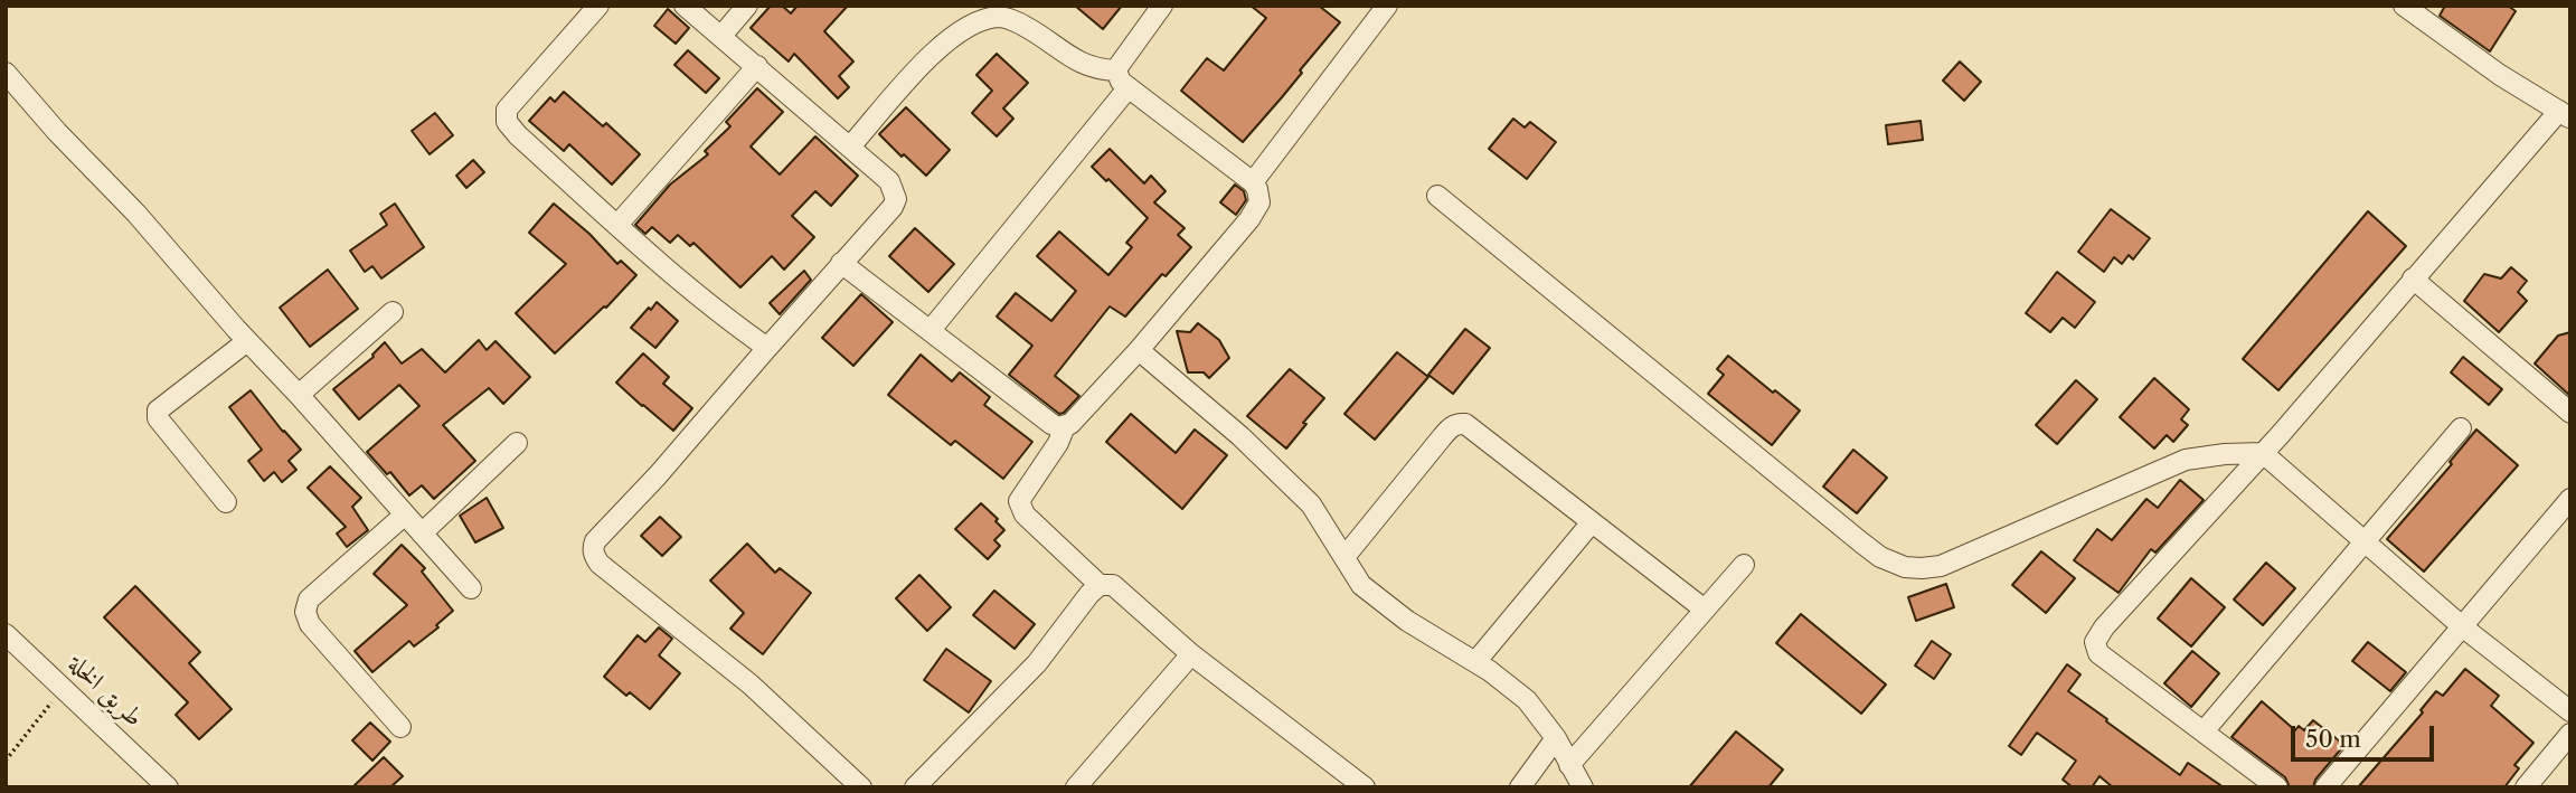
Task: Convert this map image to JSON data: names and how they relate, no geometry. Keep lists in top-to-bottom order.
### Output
{
  "streets": {
    "street": ["طريق الخلة"]
  },
  "scale_bar": "50 m"
}
